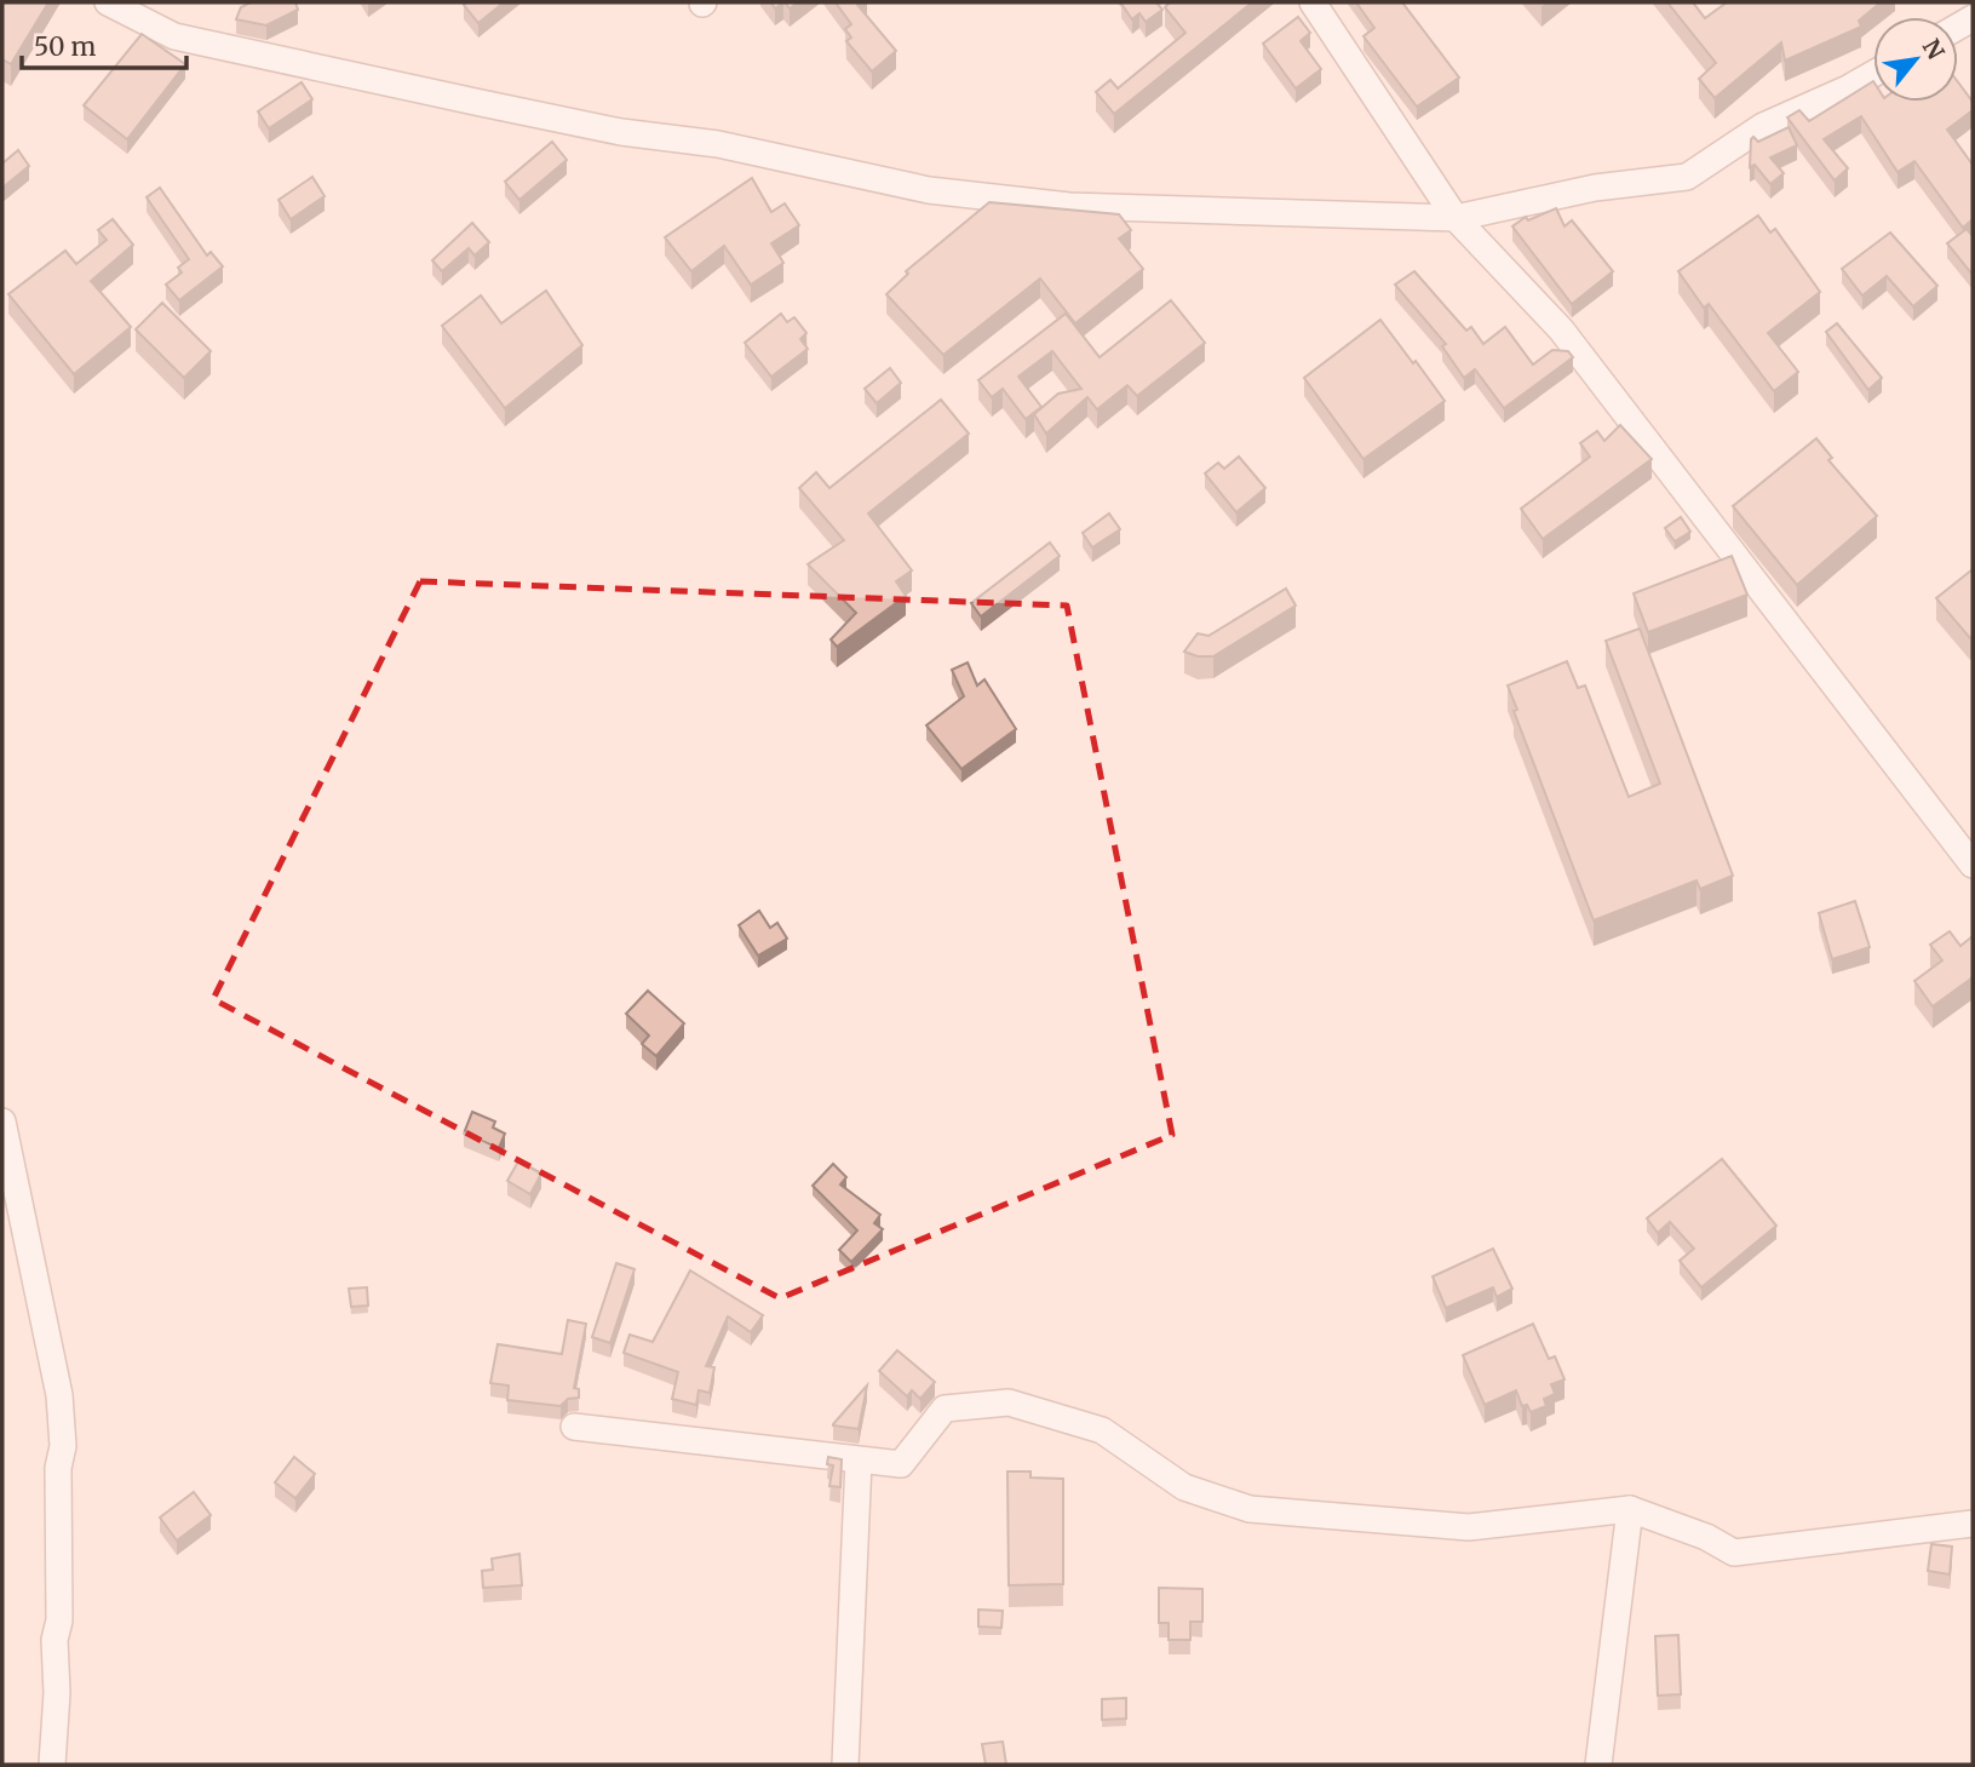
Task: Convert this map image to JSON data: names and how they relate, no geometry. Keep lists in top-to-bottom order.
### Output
{
  "scale_bar": "50 m",
  "north": "top right"
}
